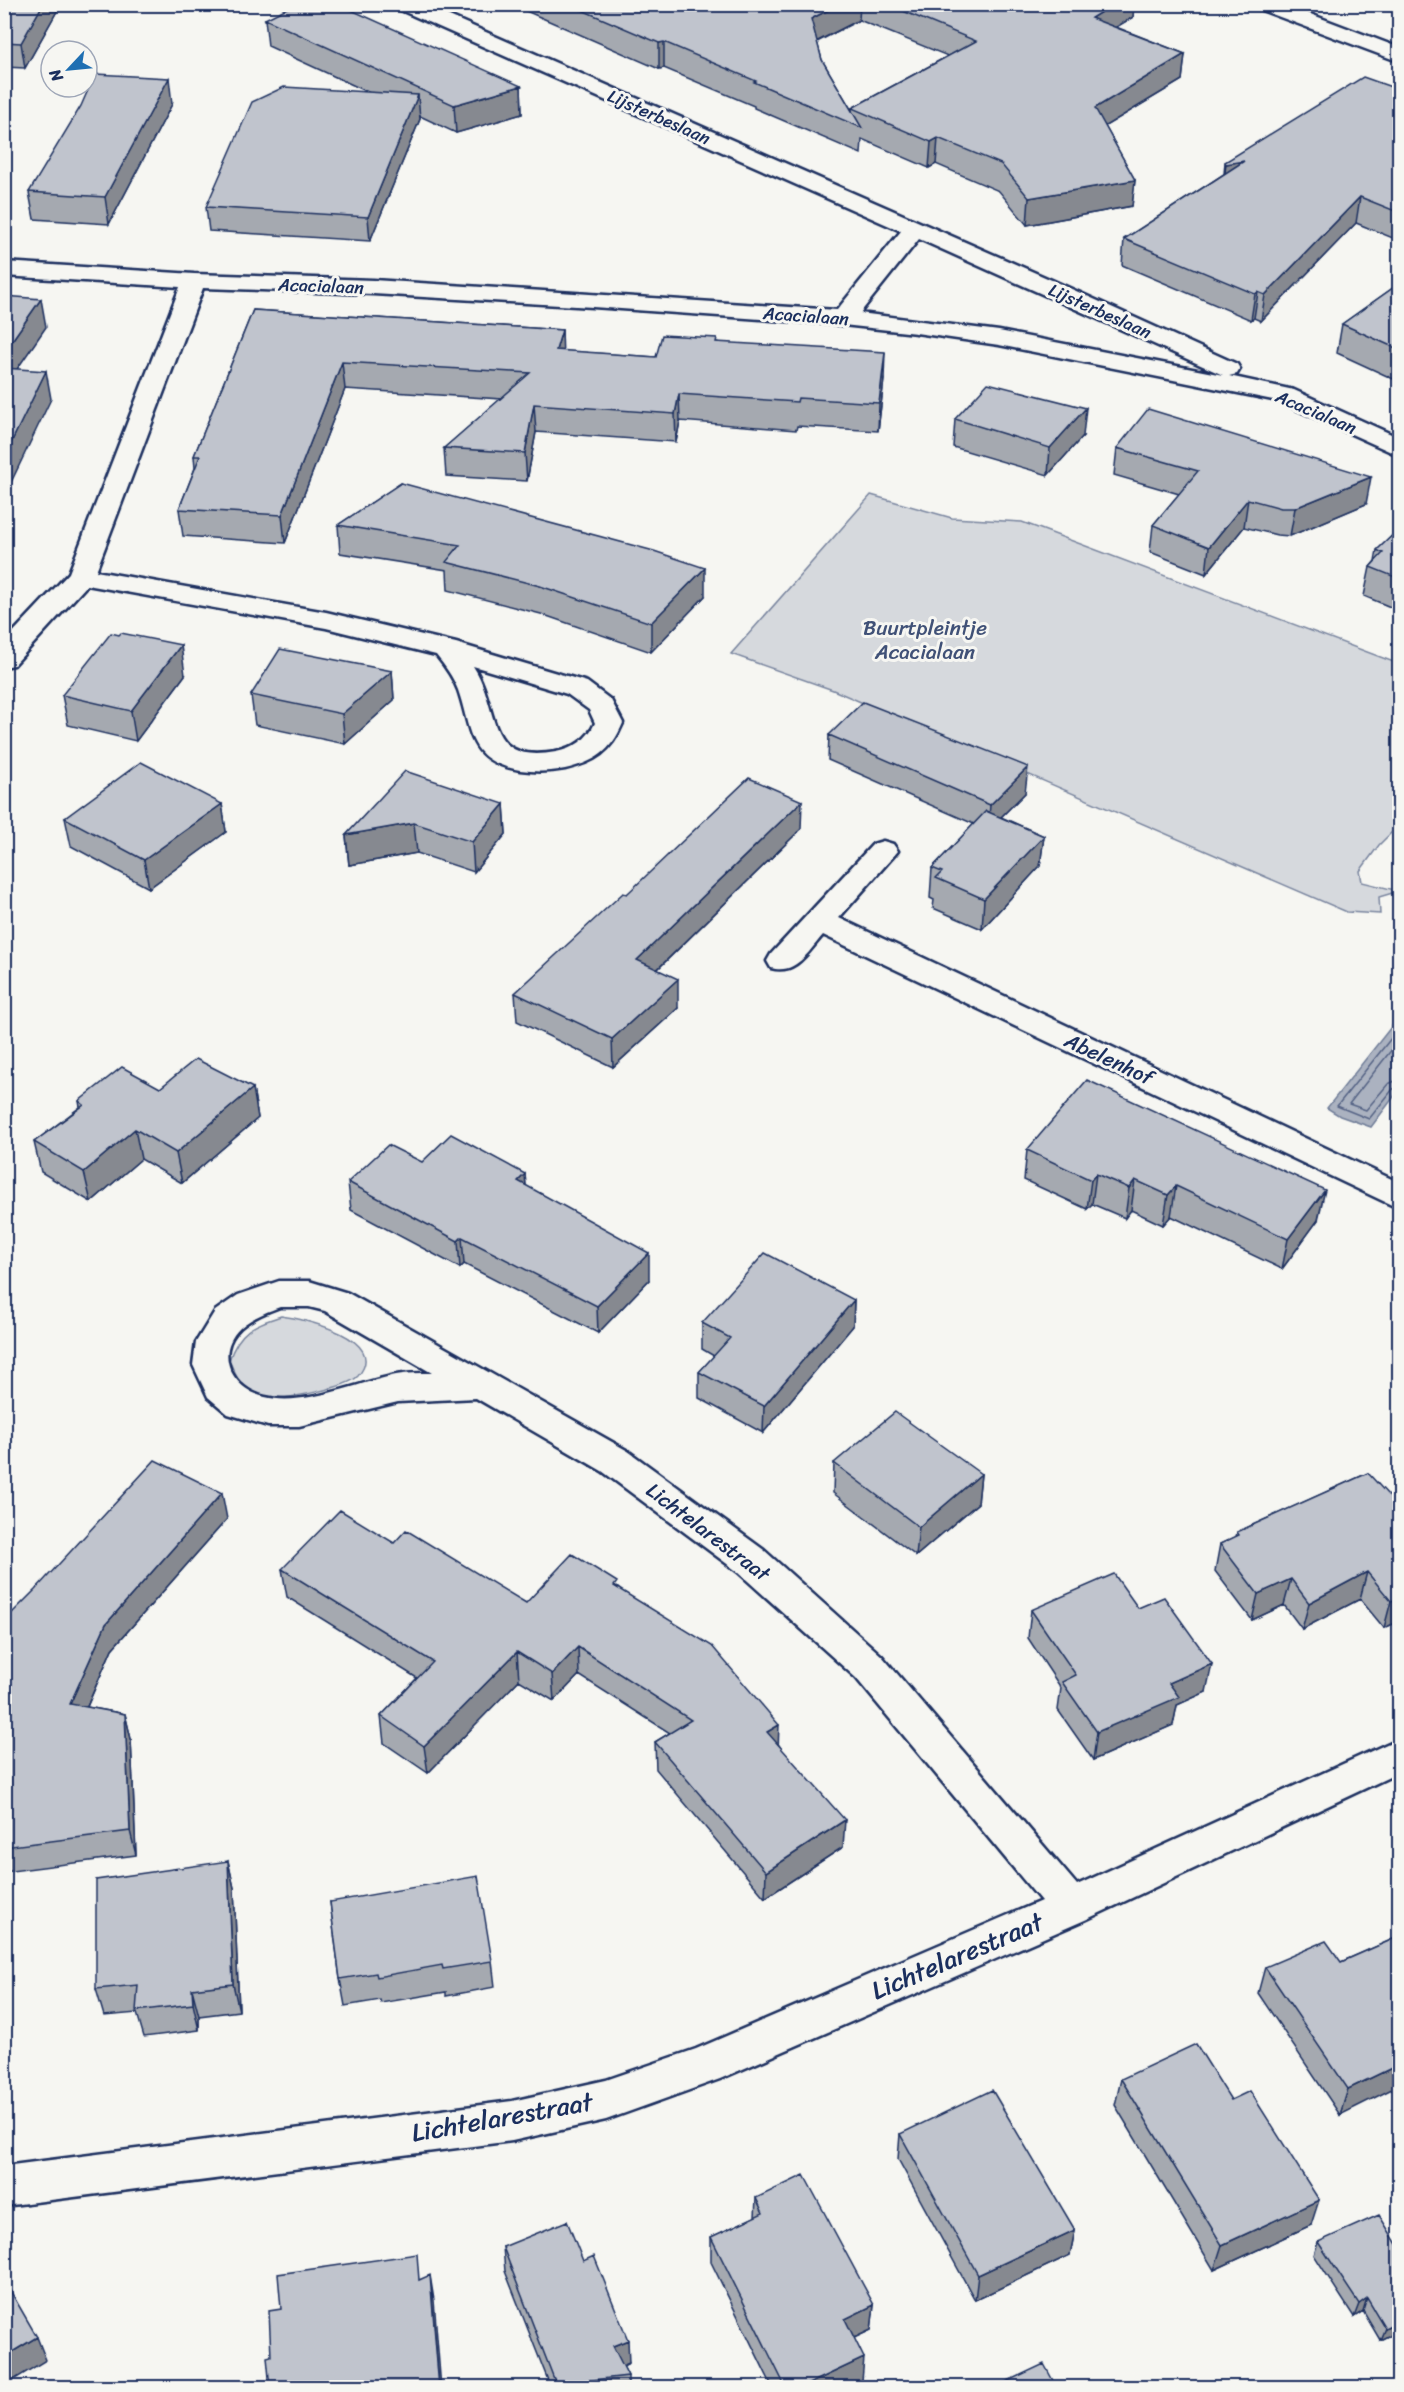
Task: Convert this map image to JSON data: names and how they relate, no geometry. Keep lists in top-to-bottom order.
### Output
{
  "streets": {
    "street": [
      "Lijsterbeslaan",
      "Acacialaan",
      "Abelenhof",
      "Lichtelarestraat"
    ]
  },
  "crossings": [
    ["Lijsterbeslaan", "Acacialaan"]
  ],
  "parks": ["Buurtpleintje Acacialaan"],
  "north": "bottom left"
}
